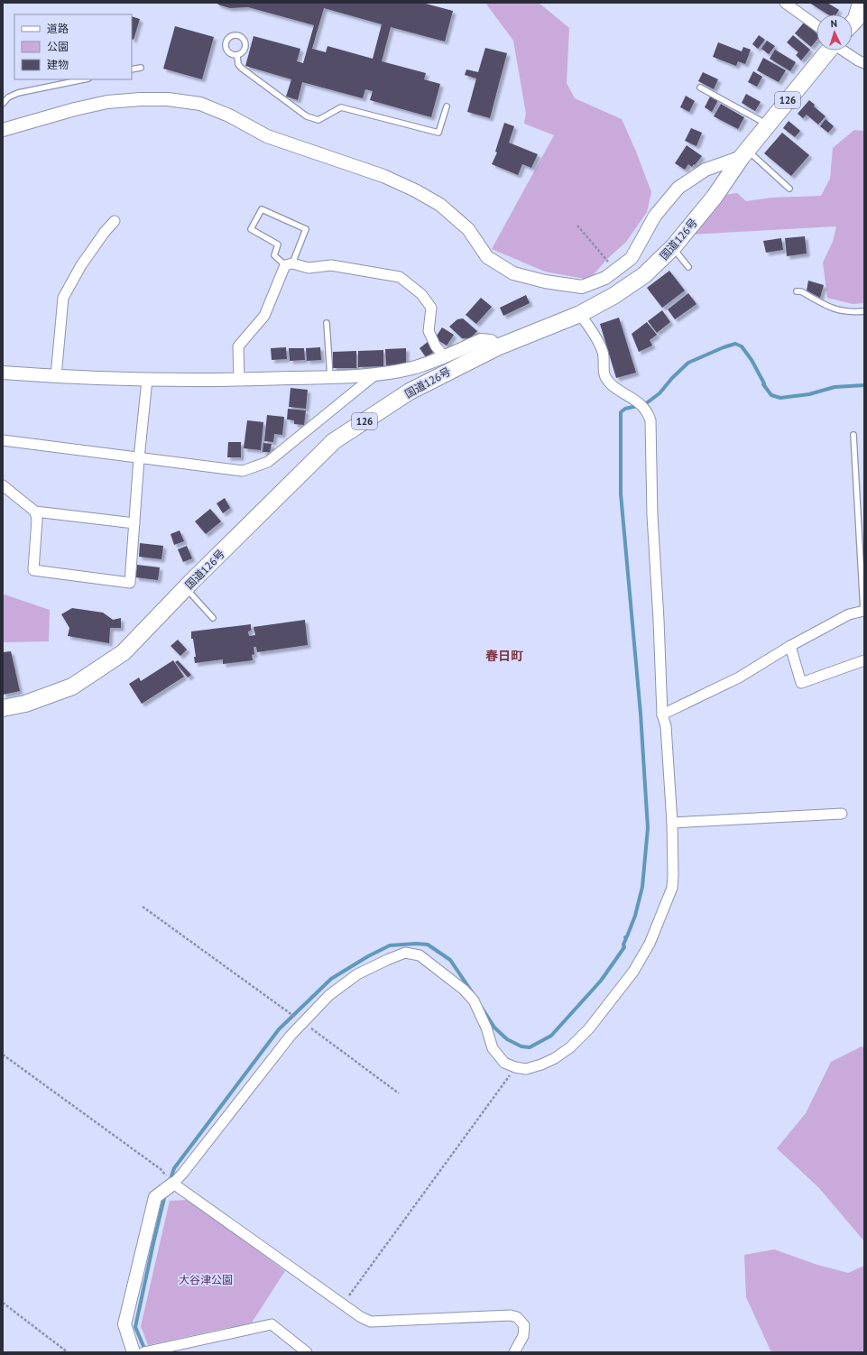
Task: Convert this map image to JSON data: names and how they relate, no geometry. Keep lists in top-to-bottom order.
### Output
{
  "streets": {
    "highway": ["126", "国道126号"]
  },
  "districts": ["春日町"],
  "parks": ["大谷津公園"],
  "legend": ["道路", "公園", "建物"],
  "north": "top"
}
